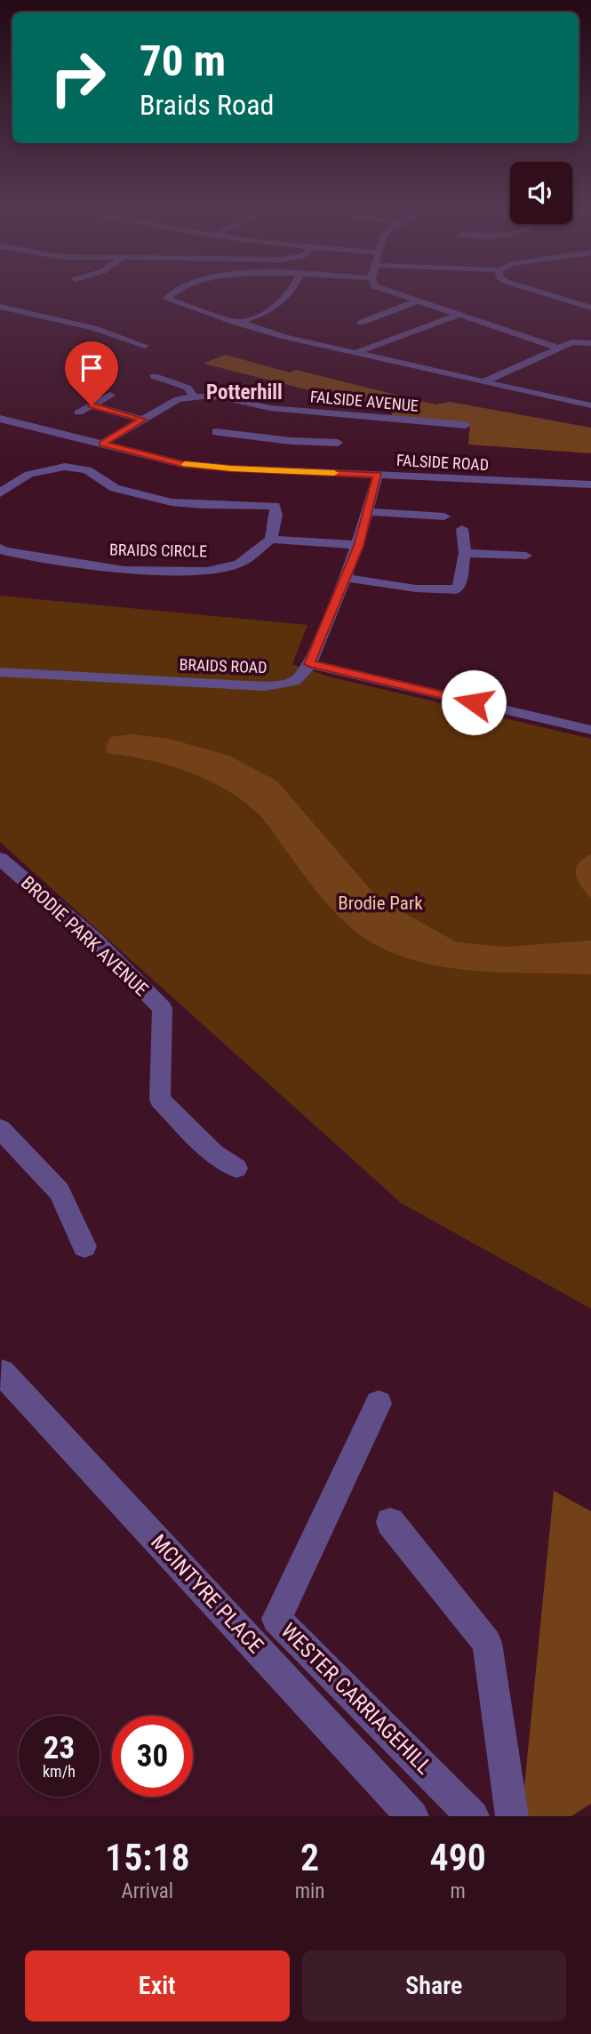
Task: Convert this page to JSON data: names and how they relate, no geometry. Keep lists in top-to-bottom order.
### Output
{
  "streets": {
    "street": [
      "FALSIDE AVENUE",
      "FALSIDE ROAD",
      "BRAIDS CIRCLE",
      "BRAIDS ROAD",
      "BRODIE PARK AVENUE",
      "MCINTYRE PLACE",
      "WESTER CARRIAGEHILL"
    ]
  },
  "crossings": [
    ["FALSIDE AVENUE", "FALSIDE ROAD"],
    ["FALSIDE ROAD", "BRAIDS ROAD"]
  ],
  "districts": ["Potterhill"],
  "parks": ["Brodie Park"],
  "page": {
    "turn": ["70 m", "Braids Road"],
    "speed": "23 km/h",
    "limit": "30",
    "eta": [
      "15:18",
      "Arrival",
      "2",
      "min",
      "490",
      "m"
    ],
    "buttons": ["Exit", "Share"]
  }
}
